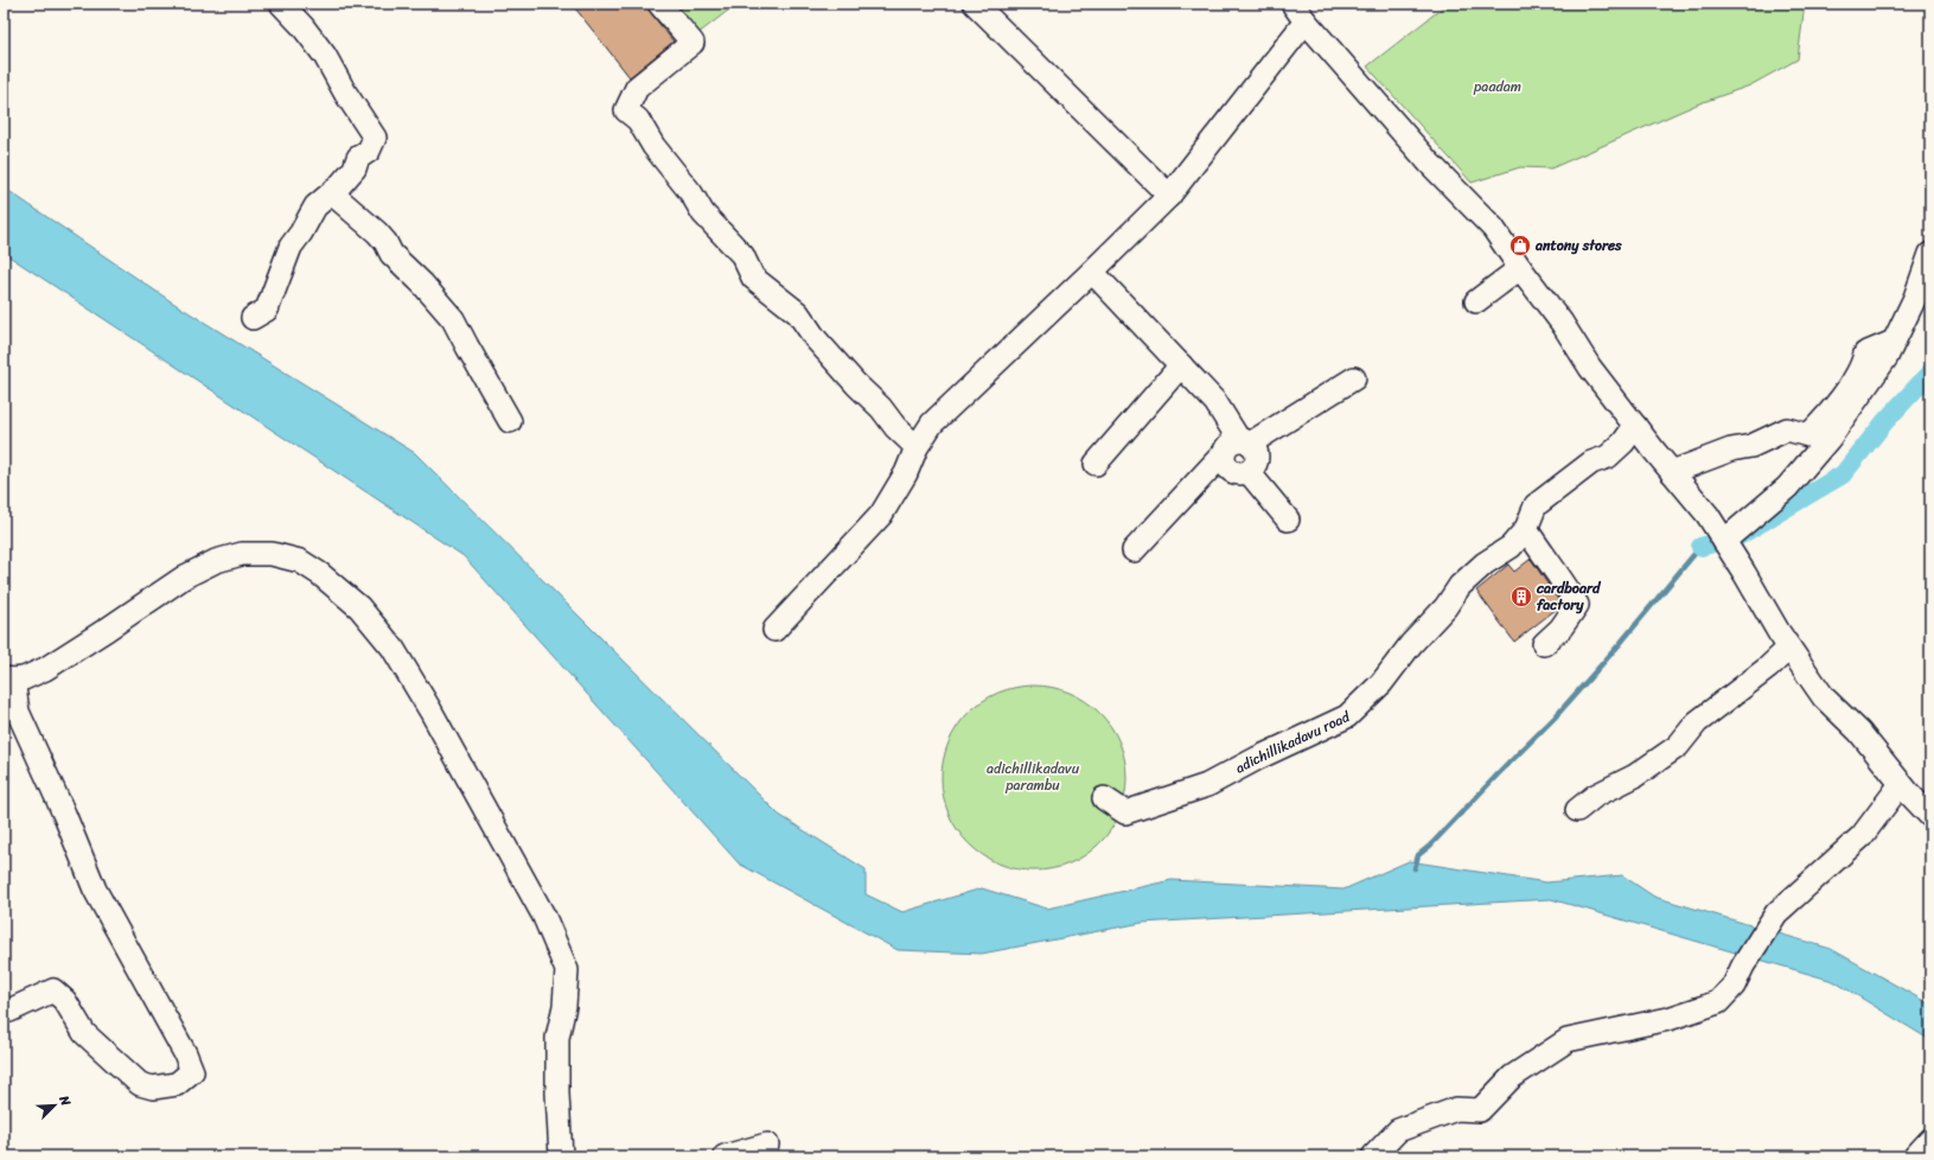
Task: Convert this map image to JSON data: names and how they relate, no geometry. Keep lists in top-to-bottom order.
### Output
{
  "streets": {
    "street": ["adichillikadavu road"]
  },
  "parks": ["paadam", "adichillikadavu parambu"],
  "places": {
    "shop": ["antony stores"],
    "building": ["cardboard factory"]
  },
  "north": "top right"
}
